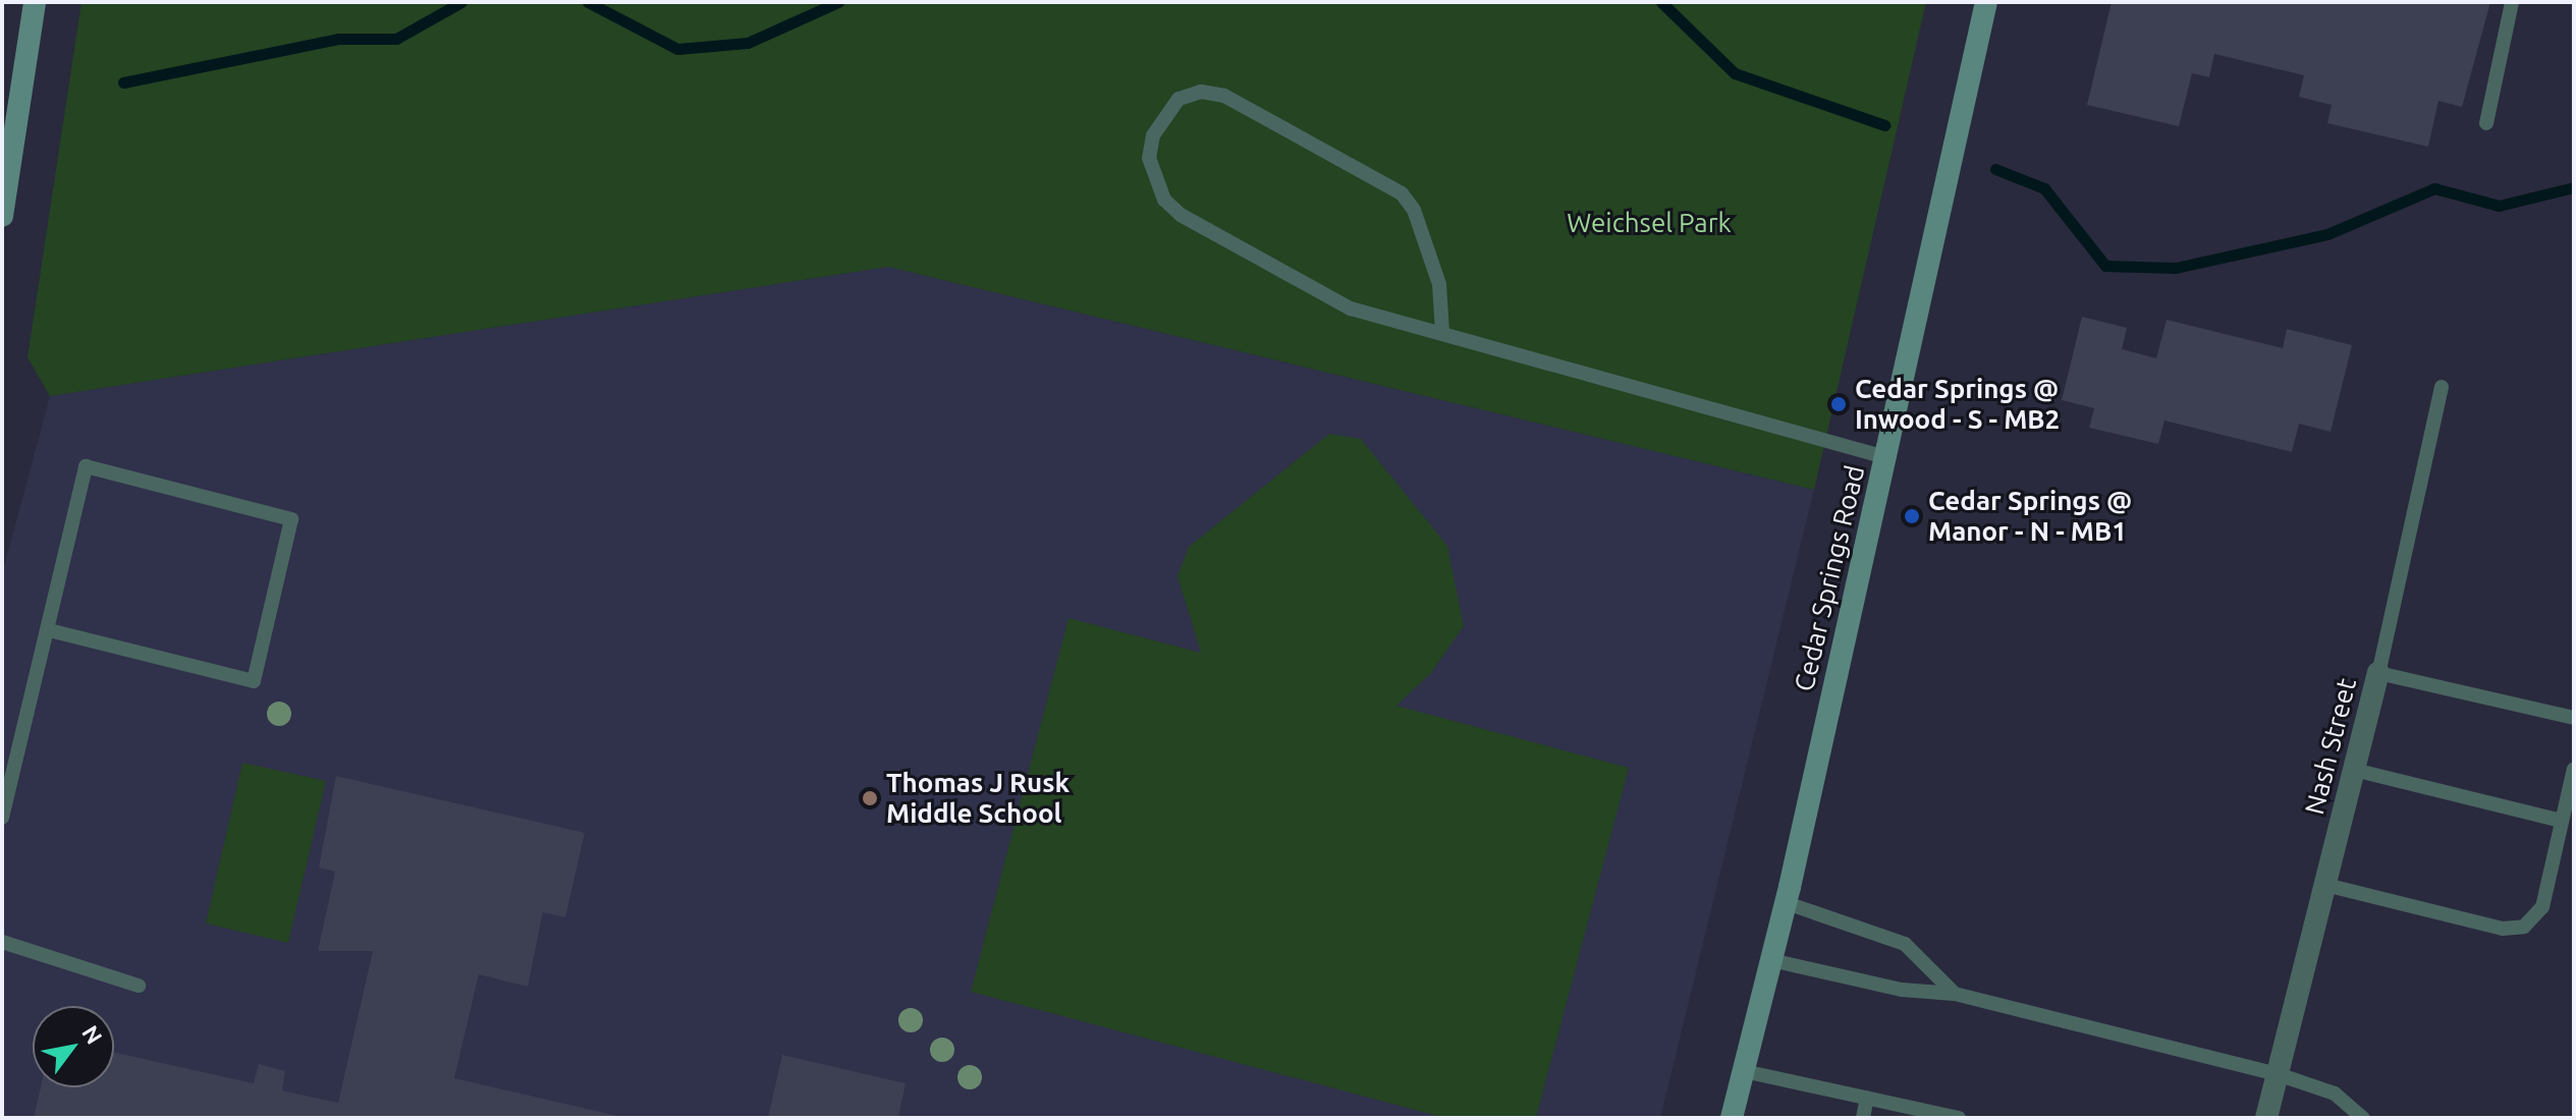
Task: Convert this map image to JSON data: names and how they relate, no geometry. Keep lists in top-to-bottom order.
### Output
{
  "streets": {
    "main road": ["Cedar Springs Road"],
    "street": ["Nash Street"]
  },
  "parks": ["Weichsel Park"],
  "places": ["Cedar Springs @ Inwood - S - MB2", "Cedar Springs @ Manor - N - MB1", "Thomas J Rusk Middle School"],
  "north": "top right"
}
